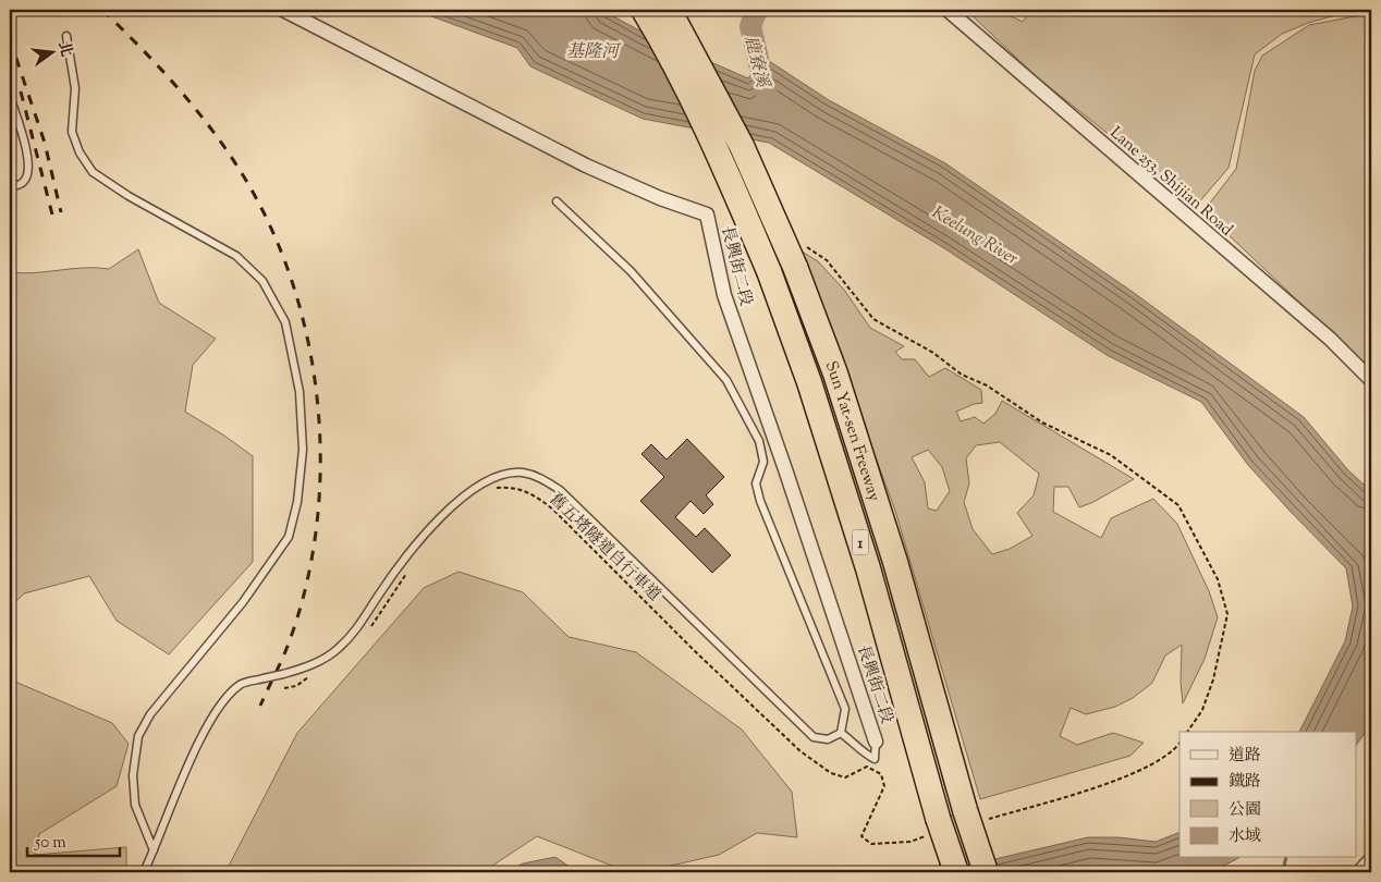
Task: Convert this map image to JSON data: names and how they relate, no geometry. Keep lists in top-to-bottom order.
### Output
{
  "streets": {
    "highway": ["Sun Yat-sen Freeway", "1"],
    "street": ["Lane 253, Shijian Road", "長興街二段"],
    "path": ["舊五堵隧道自行車道"]
  },
  "crossings": [
    ["Sun Yat-sen Freeway", "舊五堵隧道自行車道"]
  ],
  "water": ["基隆河", "鹿寮溪", "Keelung River"],
  "legend": [
    "道路",
    "鐵路",
    "公園",
    "水域"
  ],
  "scale_bar": "50 m",
  "north": "right"
}
